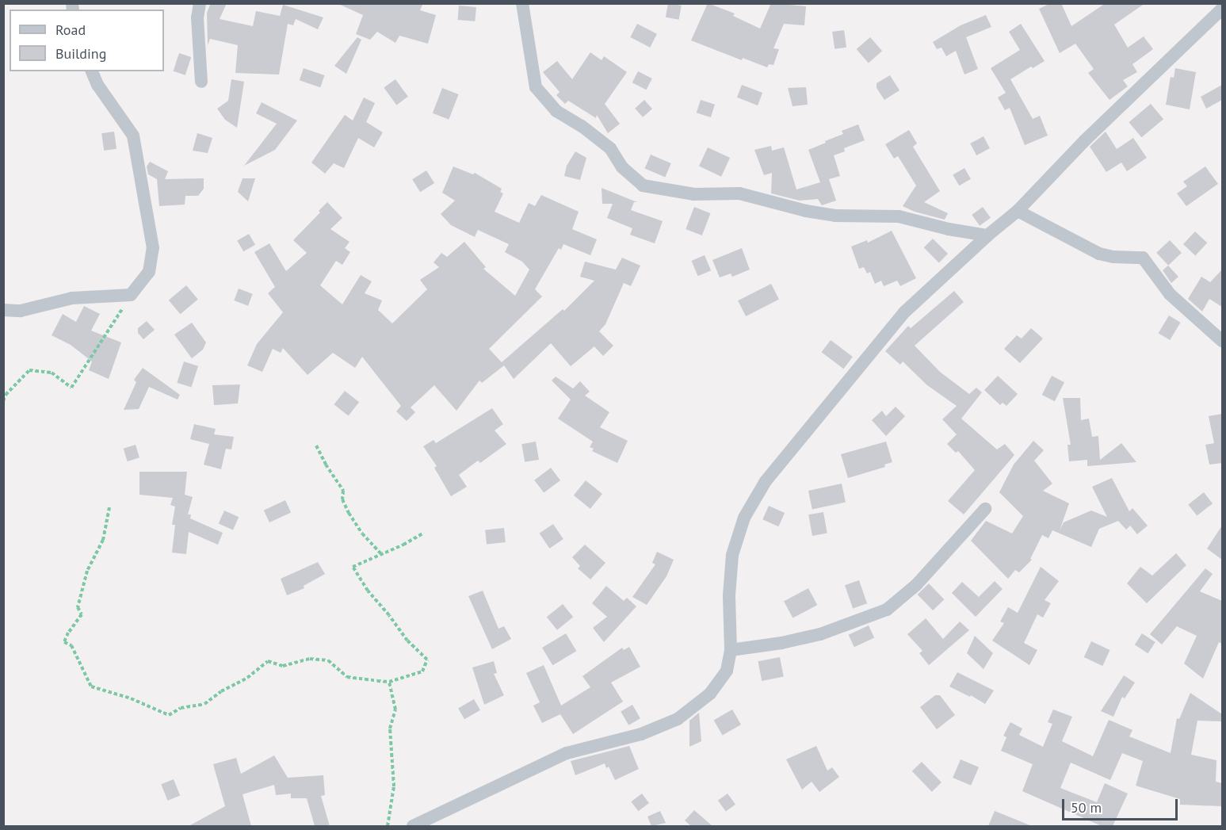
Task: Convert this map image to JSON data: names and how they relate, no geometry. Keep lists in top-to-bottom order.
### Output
{
  "legend": ["Road", "Building"],
  "scale_bar": "50 m"
}
